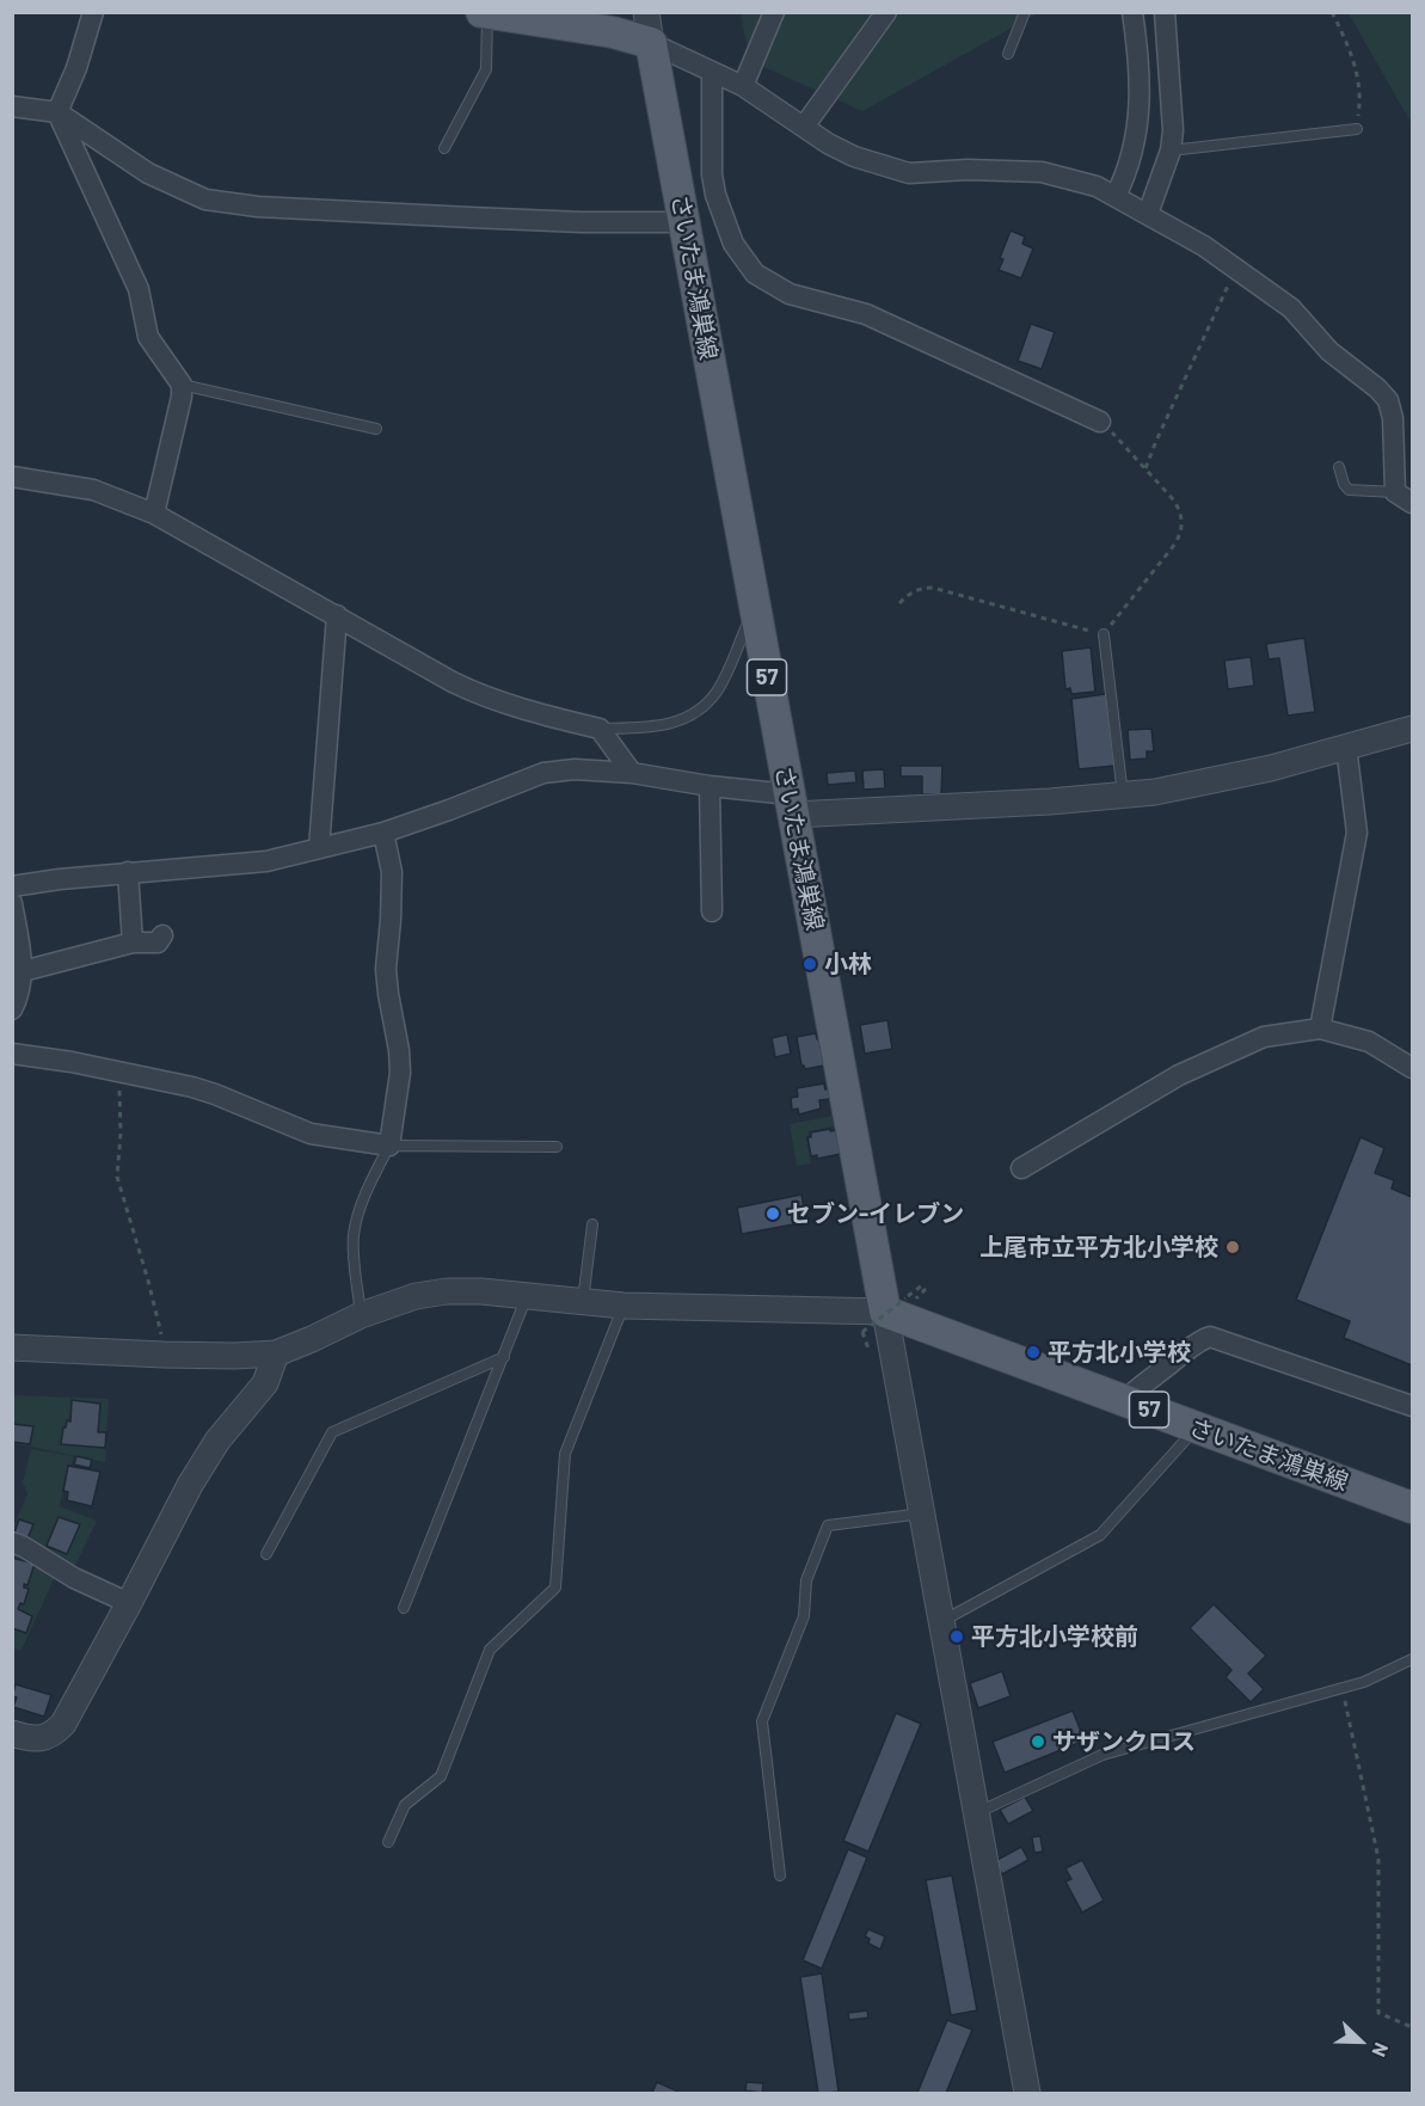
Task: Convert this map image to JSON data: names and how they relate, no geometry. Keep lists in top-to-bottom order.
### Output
{
  "streets": {
    "main road": ["さいたま鴻巣線", "57"]
  },
  "places": [
    "小林",
    "セブン-イレブン",
    "上尾市立平方北小学校",
    "平方北小学校",
    "平方北小学校前",
    "サザンクロス"
  ],
  "north": "bottom right"
}
